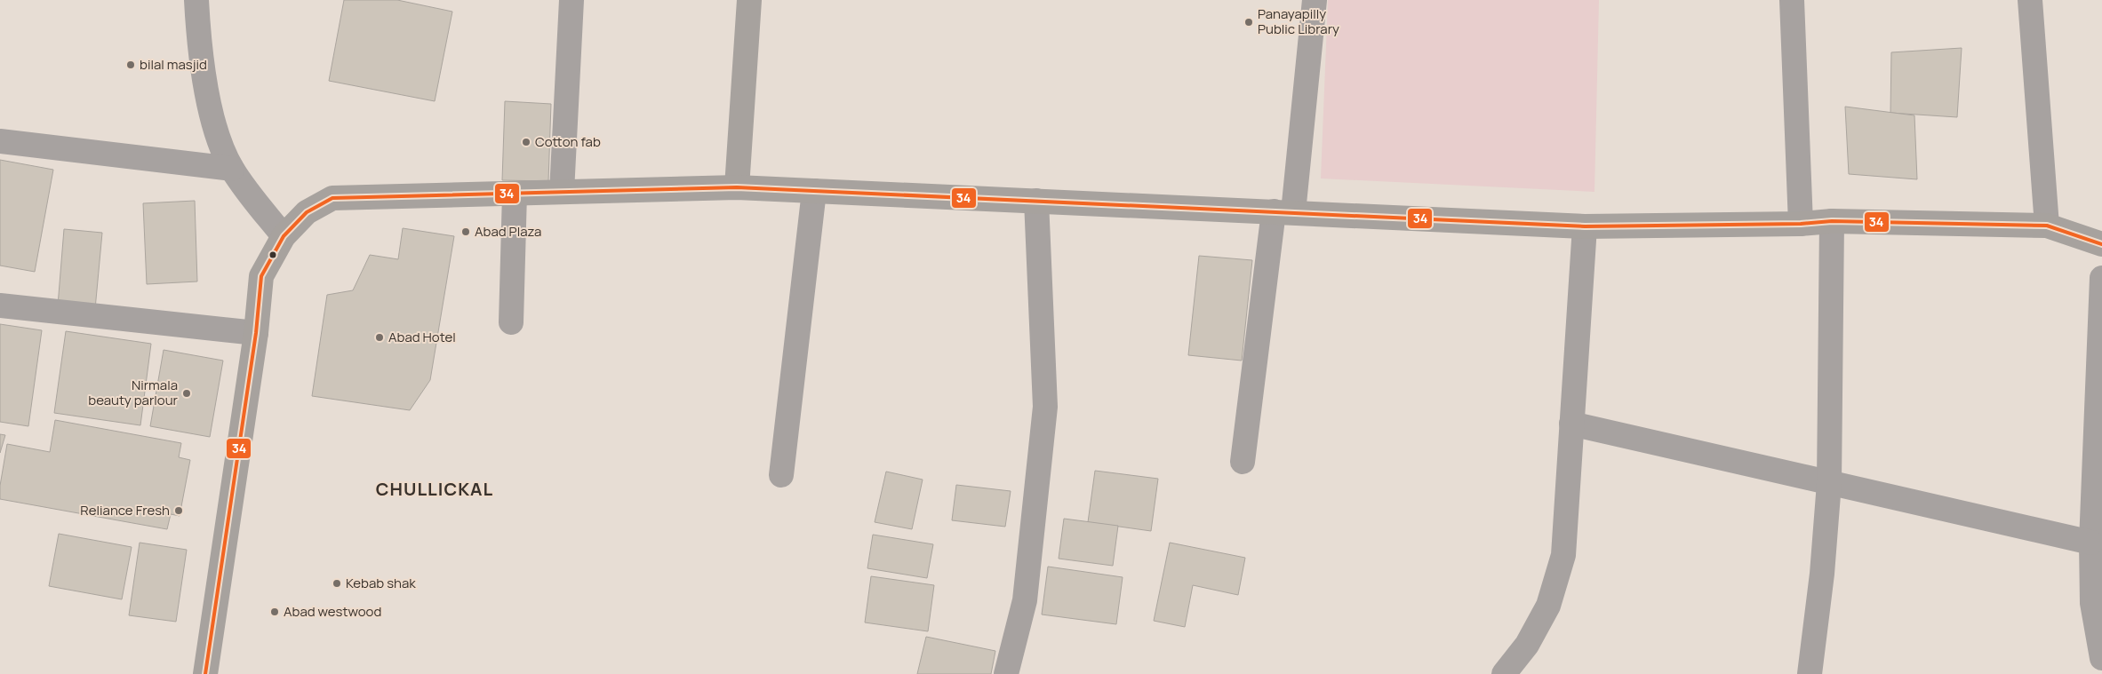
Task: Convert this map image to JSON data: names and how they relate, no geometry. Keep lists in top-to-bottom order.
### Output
{
  "districts": ["CHULLICKAL"],
  "places": [
    "Panayapilly Public Library",
    "bilal masjid",
    "Cotton fab",
    "Abad Plaza",
    "Abad Hotel",
    "Nirmala beauty parlour",
    "Reliance Fresh",
    "Kebab shak",
    "Abad westwood"
  ],
  "lines": ["transit line 34"]
}
